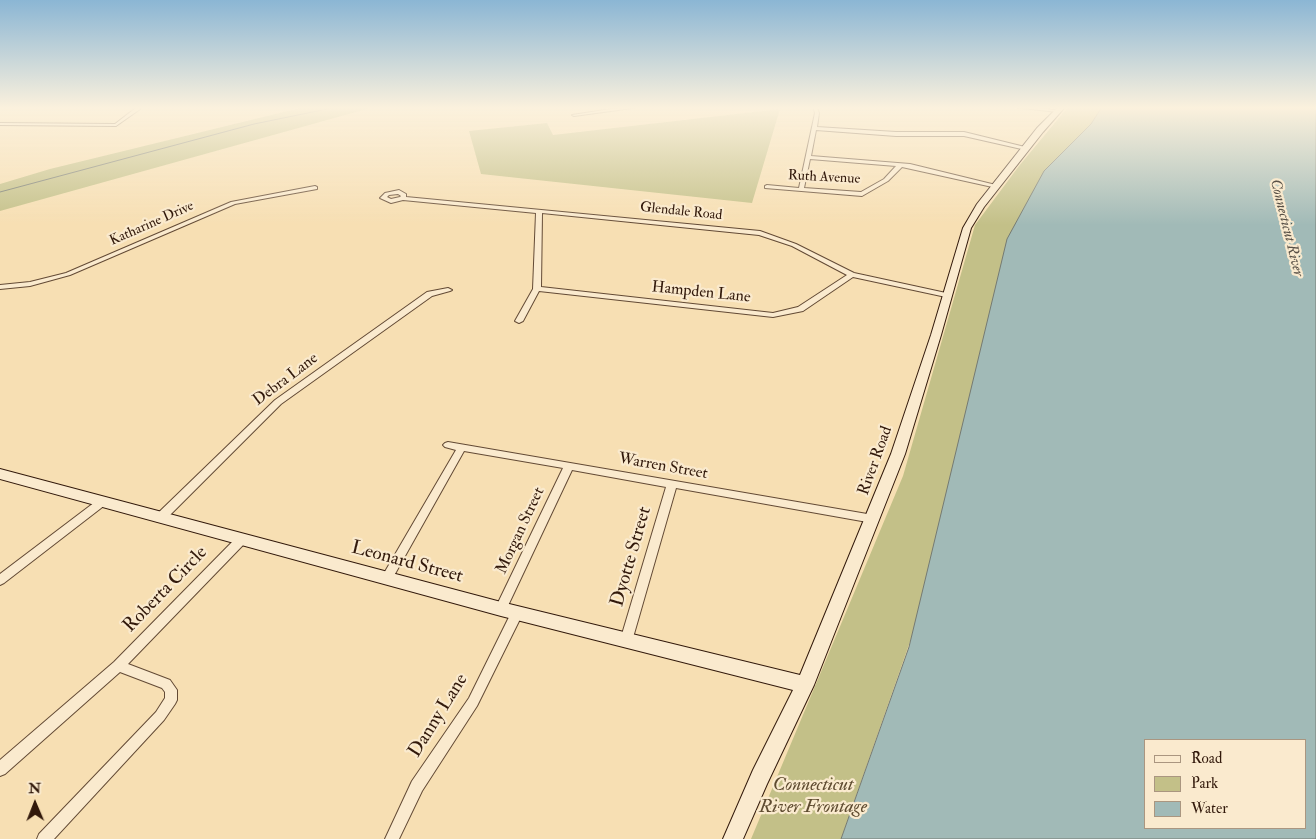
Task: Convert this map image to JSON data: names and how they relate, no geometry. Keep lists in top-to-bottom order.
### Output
{
  "streets": {
    "street": [
      "Ruth Avenue",
      "Glendale Road",
      "Katharine Drive",
      "Hampden Lane",
      "Debra Lane",
      "River Road",
      "Warren Street",
      "Morgan Street",
      "Dyotte Street",
      "Leonard Street",
      "Roberta Circle",
      "Danny Lane"
    ]
  },
  "crossings": [
    ["Glendale Road", "Hampden Lane"],
    ["Glendale Road", "River Road"],
    ["Debra Lane", "Leonard Street"],
    ["River Road", "Warren Street"],
    ["River Road", "Leonard Street"],
    ["Warren Street", "Morgan Street"],
    ["Warren Street", "Dyotte Street"],
    ["Morgan Street", "Leonard Street"],
    ["Dyotte Street", "Leonard Street"],
    ["Leonard Street", "Roberta Circle"],
    ["Leonard Street", "Danny Lane"]
  ],
  "water": ["Connecticut River"],
  "parks": ["Connecticut River Frontage"],
  "legend": ["Road", "Park", "Water"],
  "north": "top"
}
